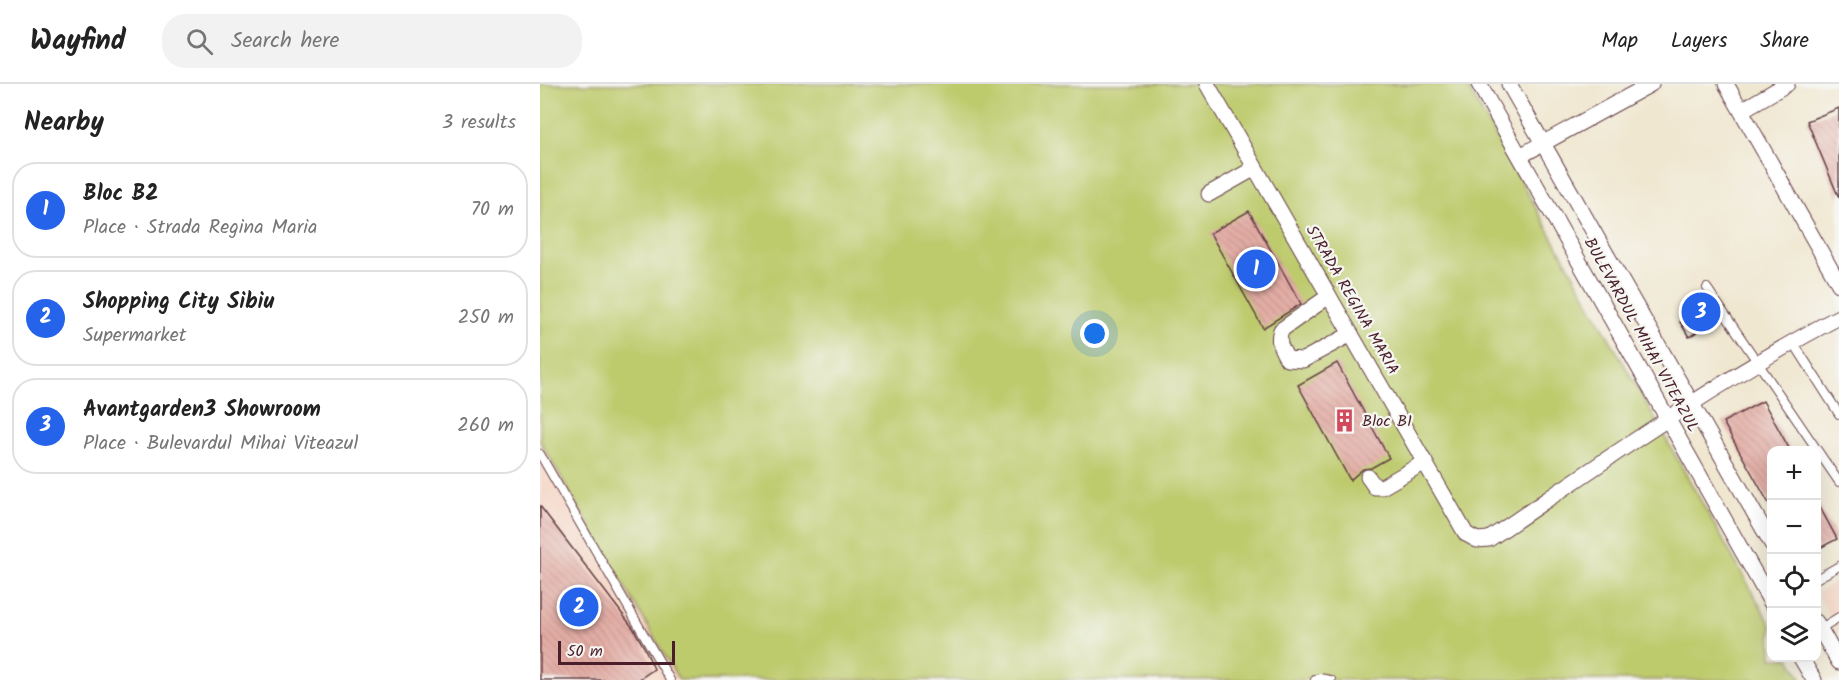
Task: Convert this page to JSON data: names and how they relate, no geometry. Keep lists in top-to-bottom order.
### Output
{
  "streets": {
    "street": ["STRADA REGINA MARIA", "BULEVARDUL MIHAI VITEAZUL"]
  },
  "crossings": [
    ["STRADA REGINA MARIA", "BULEVARDUL MIHAI VITEAZUL"]
  ],
  "places": {
    "building": ["Bloc B1"]
  },
  "scale_bar": "50 m",
  "page": {
    "header": "Wayfind",
    "search": "Search here",
    "nav": ["Map", "Layers", "Share"],
    "heading": ["Nearby", "3 results"],
    "list": [
      {
        "mark": "1",
        "name": "Bloc B2",
        "note": "Place · Strada Regina Maria",
        "value": "70 m"
      },
      {
        "mark": "2",
        "name": "Shopping City Sibiu",
        "note": "Supermarket",
        "value": "250 m"
      },
      {
        "mark": "3",
        "name": "Avantgarden3 Showroom",
        "note": "Place · Bulevardul Mihai Viteazul",
        "value": "260 m"
      }
    ],
    "pins": ["1", "3", "2"],
    "map_buttons": ["+", "−"],
    "scale": "50 m"
  }
}
